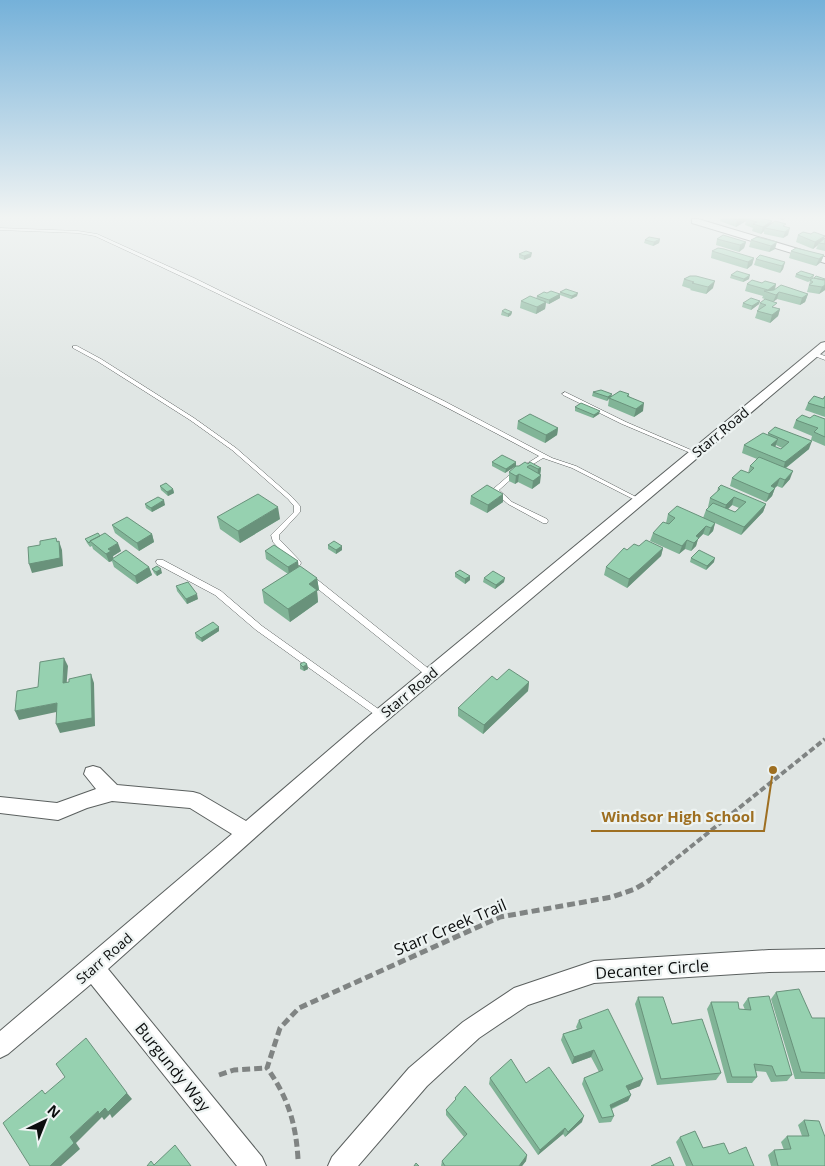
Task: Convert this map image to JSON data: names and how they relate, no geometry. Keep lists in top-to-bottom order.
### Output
{
  "streets": {
    "street": ["Starr Road", "Decanter Circle", "Burgundy Way"],
    "path": ["Starr Creek Trail"]
  },
  "crossings": [
    ["Starr Road", "Burgundy Way"]
  ],
  "places": ["Windsor High School"],
  "north": "top right"
}
